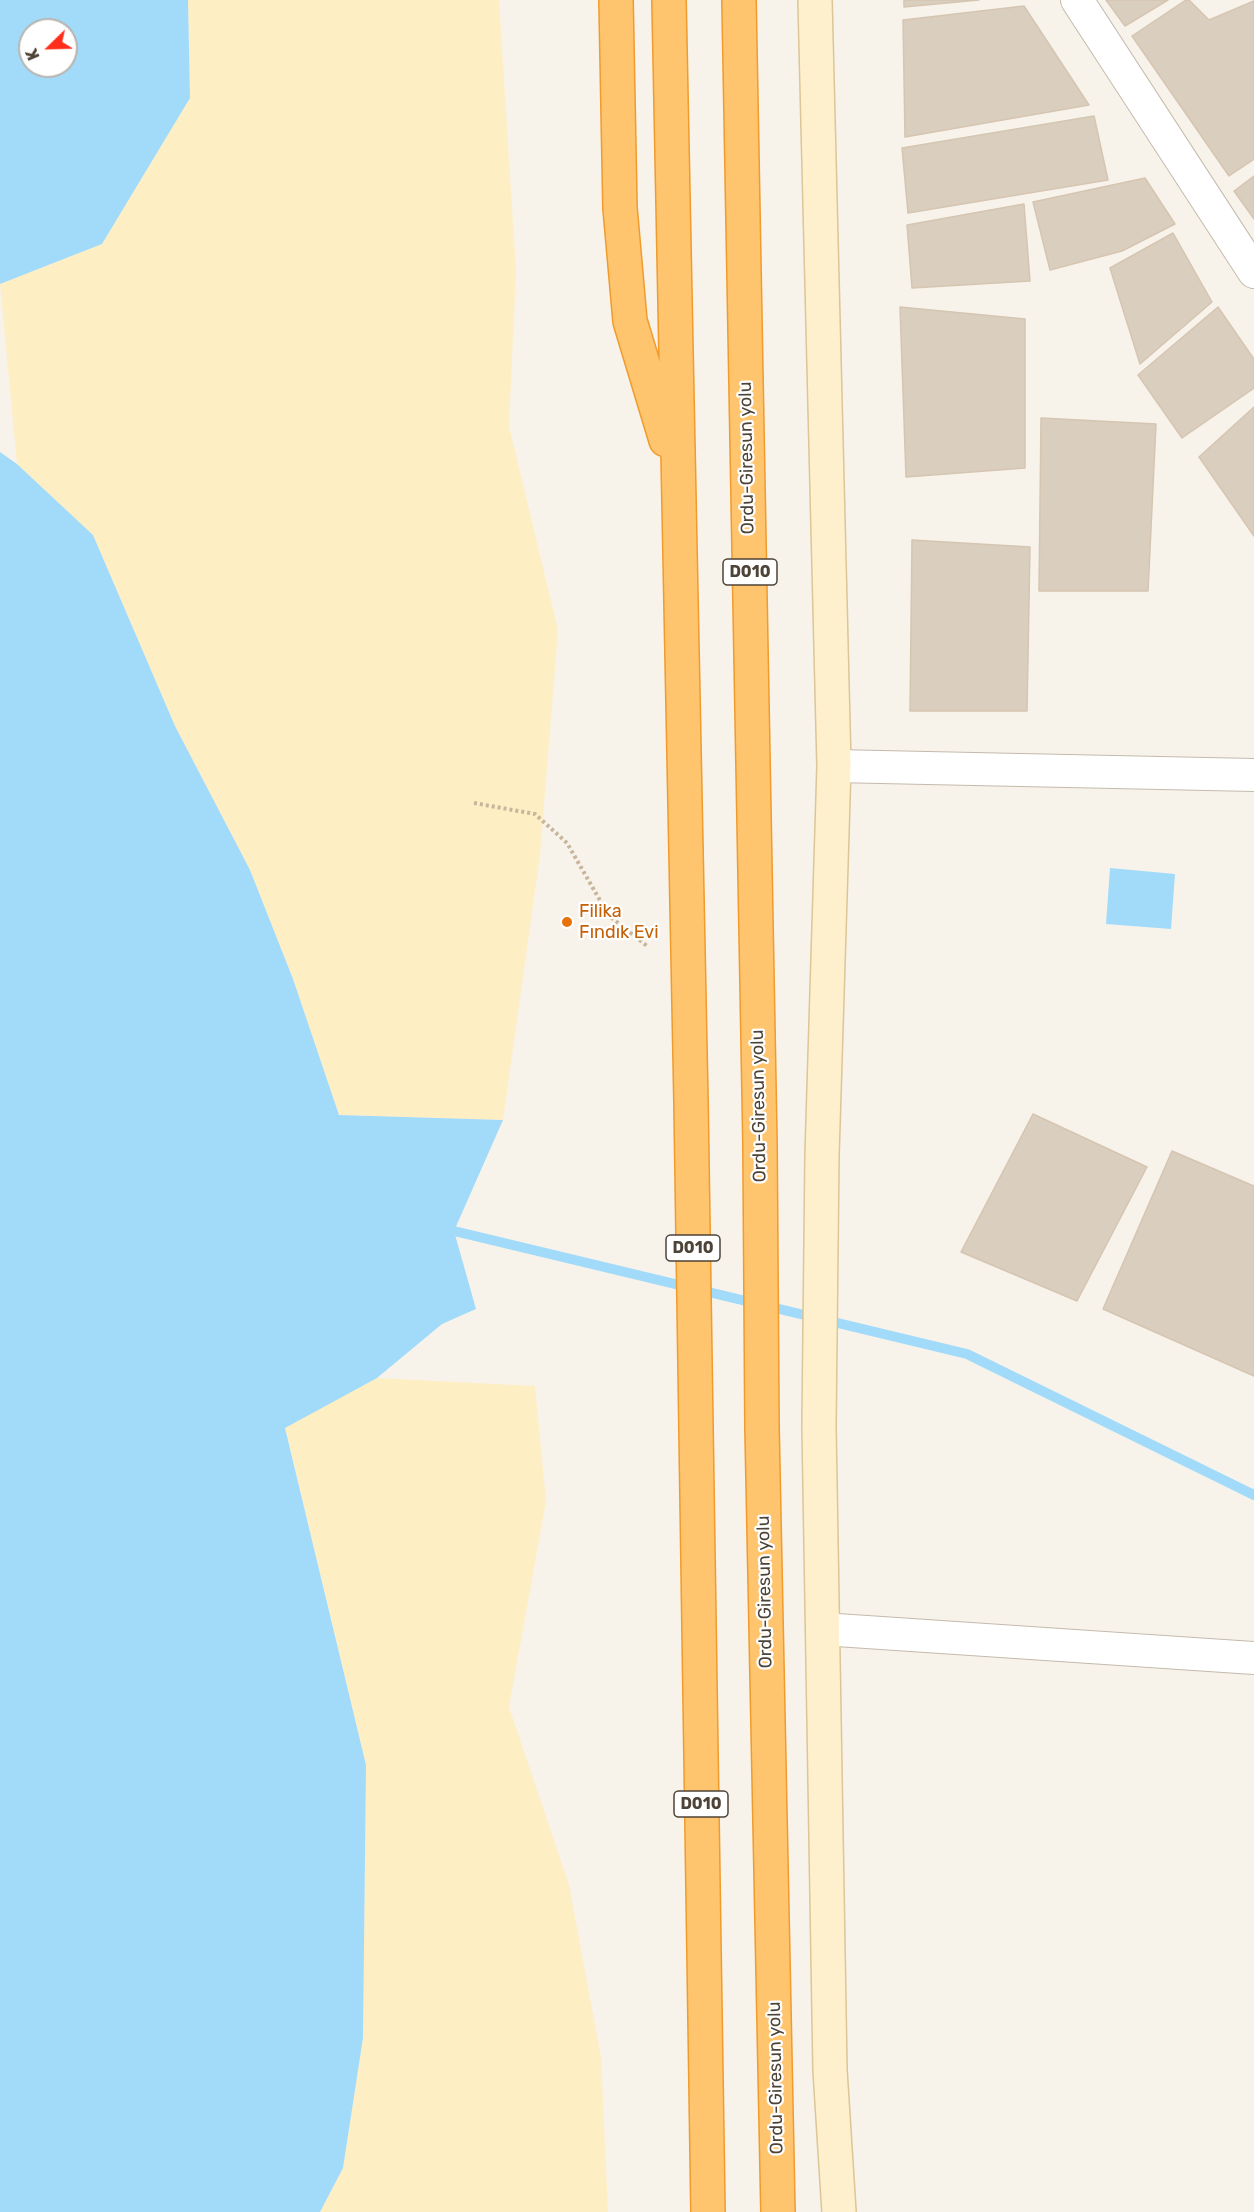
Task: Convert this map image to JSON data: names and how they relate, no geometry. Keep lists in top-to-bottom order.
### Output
{
  "streets": {
    "highway": ["Ordu-Giresun yolu", "D010"]
  },
  "places": ["Filika Fındık Evi"],
  "north": "bottom left"
}
